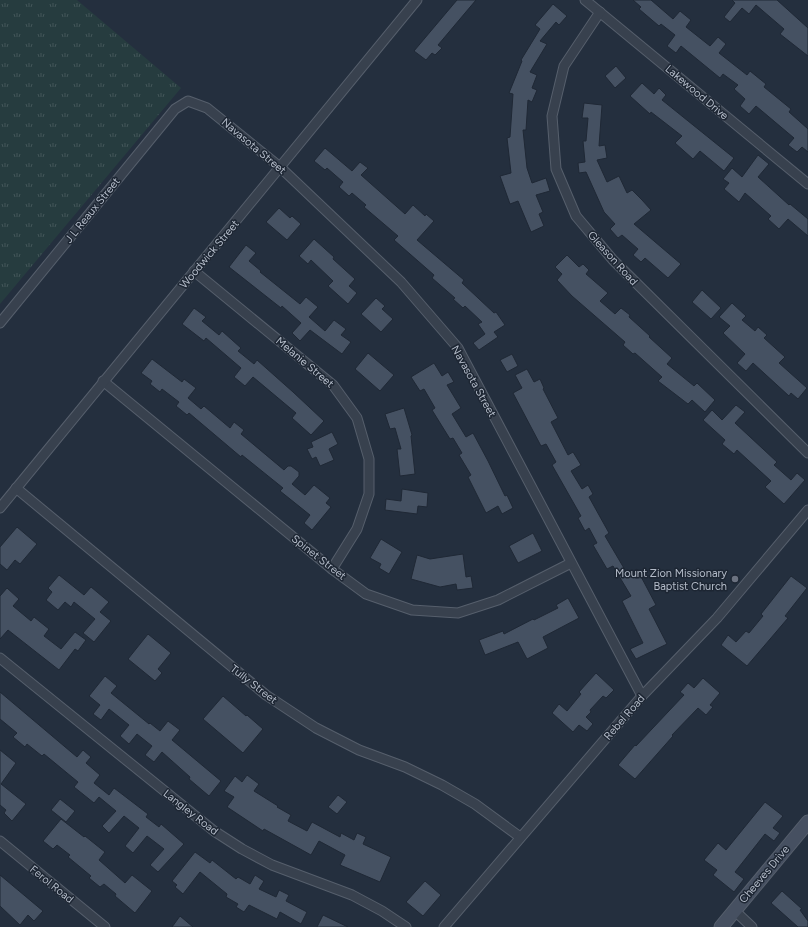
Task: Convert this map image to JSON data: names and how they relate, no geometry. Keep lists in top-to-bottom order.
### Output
{
  "streets": {
    "street": [
      "Lakewood Drive",
      "Navasota Street",
      "J L Reaux Street",
      "Woodwick Street",
      "Gleason Road",
      "Melanie Street",
      "Spinet Street",
      "Tully Street",
      "Rebel Road",
      "Langley Road",
      "Cheeves Drive",
      "Ferol Road"
    ]
  },
  "crossings": [
    ["Lakewood Drive", "Gleason Road"],
    ["Navasota Street", "J L Reaux Street"],
    ["Navasota Street", "Woodwick Street"],
    ["Navasota Street", "Spinet Street"],
    ["Navasota Street", "Rebel Road"],
    ["Woodwick Street", "Melanie Street"],
    ["Woodwick Street", "Spinet Street"],
    ["Woodwick Street", "Tully Street"],
    ["Melanie Street", "Spinet Street"],
    ["Tully Street", "Rebel Road"]
  ],
  "places": ["Mount Zion Missionary Baptist Church"]
}
